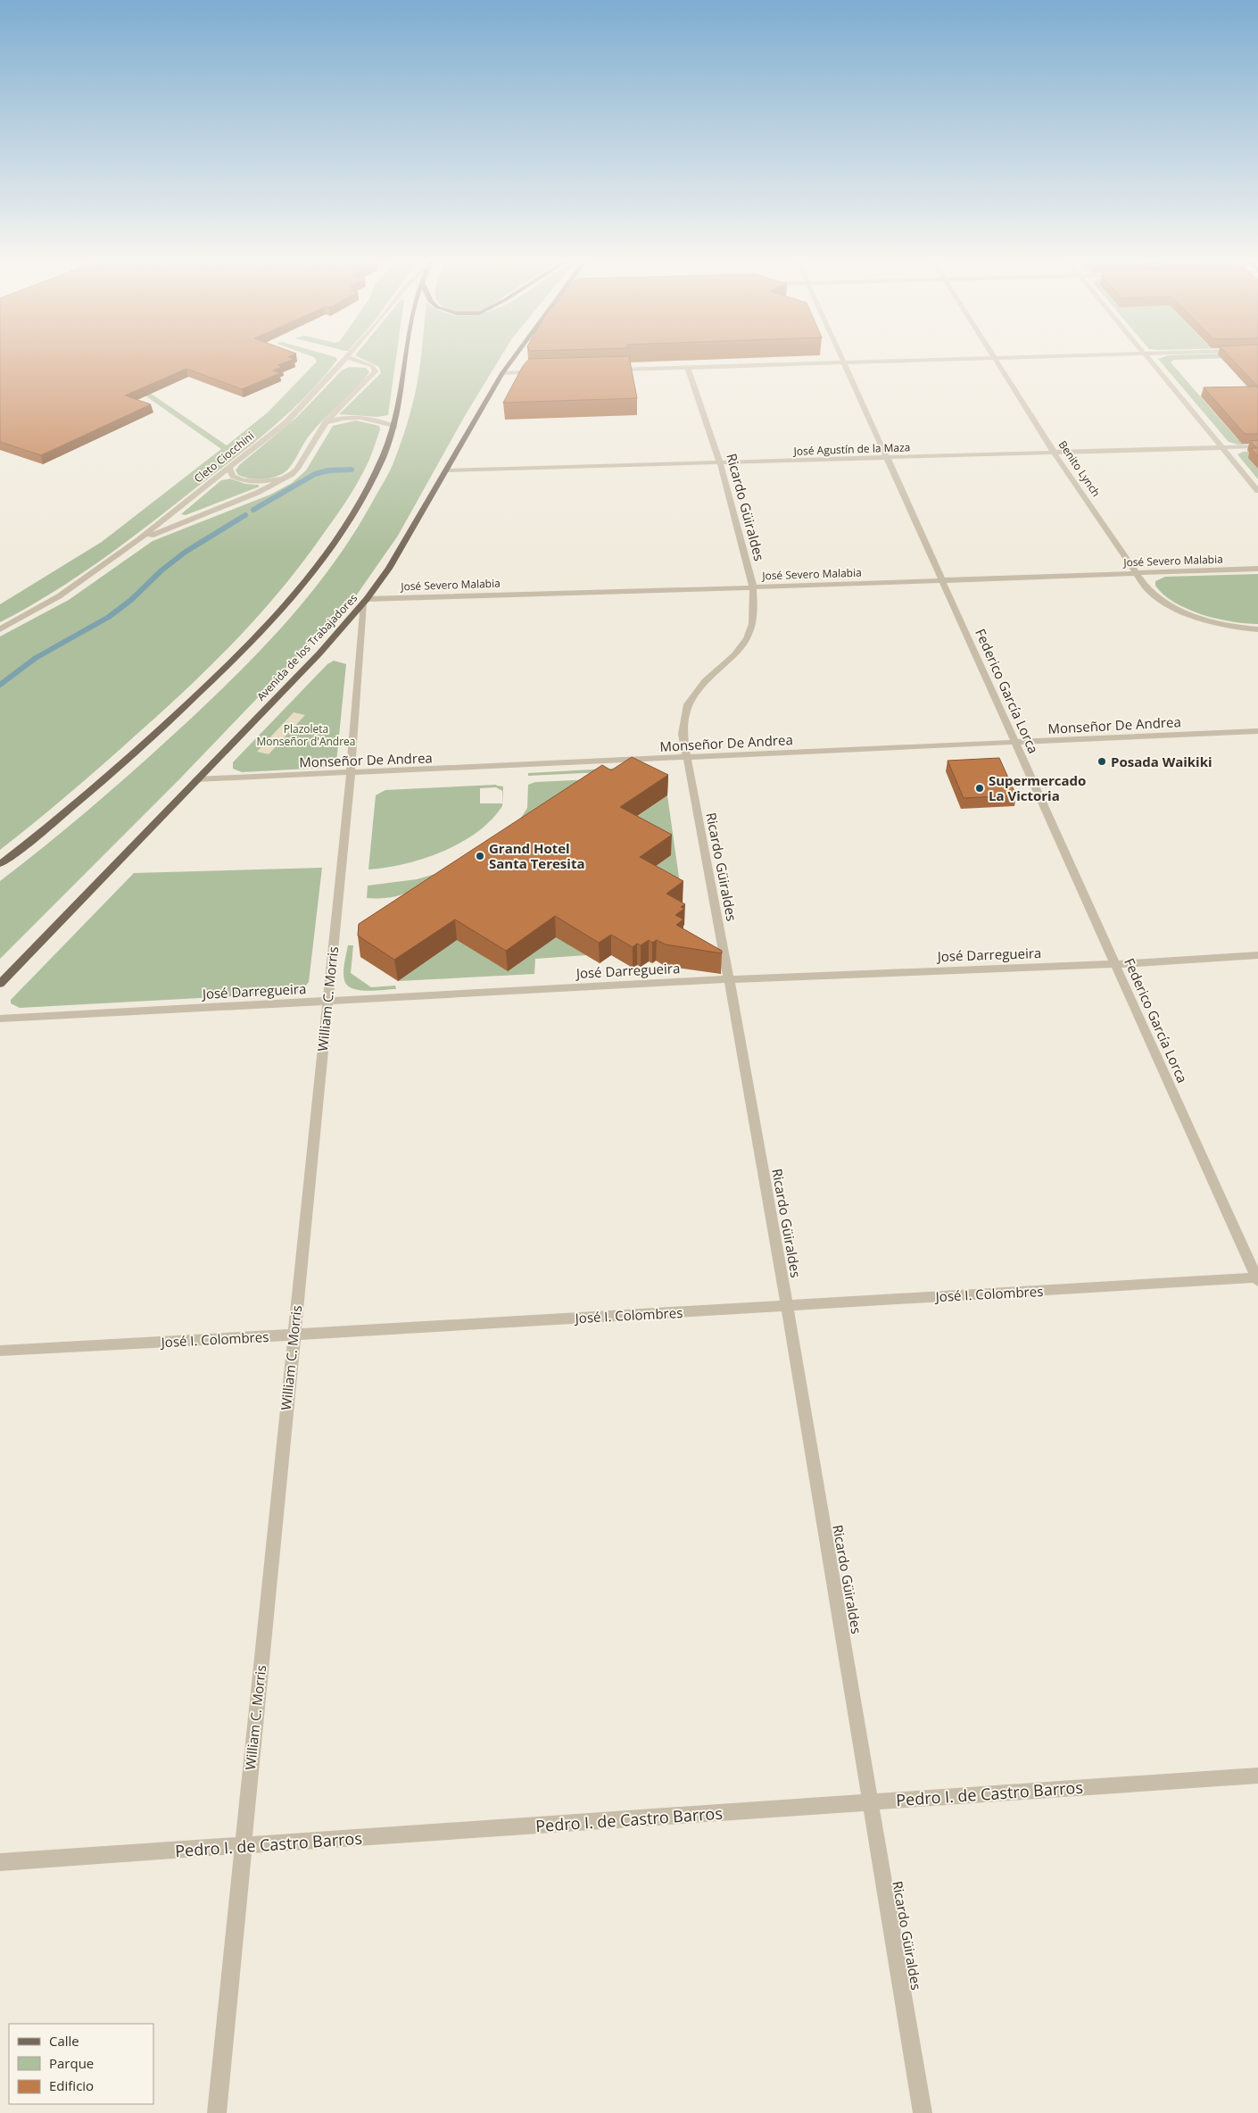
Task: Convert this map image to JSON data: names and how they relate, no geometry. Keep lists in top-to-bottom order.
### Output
{
  "streets": {
    "main road": ["Avenida de los Trabajadores"],
    "street": [
      "José Agustín de la Maza",
      "Cleto Ciocchini",
      "Benito Lynch",
      "Ricardo Güiraldes",
      "José Severo Malabia",
      "Federico García Lorca",
      "Monseñor De Andrea",
      "José Darregueira",
      "William C. Morris",
      "José I. Colombres",
      "Pedro I. de Castro Barros"
    ]
  },
  "crossings": [
    ["José Agustín de la Maza", "Benito Lynch"],
    ["José Agustín de la Maza", "Ricardo Güiraldes"],
    ["José Agustín de la Maza", "Avenida de los Trabajadores"],
    ["José Agustín de la Maza", "Federico García Lorca"],
    ["Benito Lynch", "José Severo Malabia"],
    ["Ricardo Güiraldes", "José Severo Malabia"],
    ["Ricardo Güiraldes", "Monseñor De Andrea"],
    ["Ricardo Güiraldes", "José Darregueira"],
    ["Ricardo Güiraldes", "José I. Colombres"],
    ["Ricardo Güiraldes", "Pedro I. de Castro Barros"],
    ["José Severo Malabia", "Avenida de los Trabajadores"],
    ["José Severo Malabia", "Federico García Lorca"],
    ["José Severo Malabia", "William C. Morris"],
    ["Avenida de los Trabajadores", "Monseñor De Andrea"],
    ["Avenida de los Trabajadores", "William C. Morris"],
    ["Federico García Lorca", "Monseñor De Andrea"],
    ["Federico García Lorca", "José Darregueira"],
    ["Federico García Lorca", "José I. Colombres"],
    ["Monseñor De Andrea", "William C. Morris"],
    ["José Darregueira", "William C. Morris"],
    ["William C. Morris", "José I. Colombres"],
    ["William C. Morris", "Pedro I. de Castro Barros"]
  ],
  "parks": ["Plazoleta Monseñor d'Andrea"],
  "places": ["Posada Waikiki", "Supermercado La Victoria", "Grand Hotel Santa Teresita"],
  "legend": ["Calle", "Parque", "Edificio"]
}
